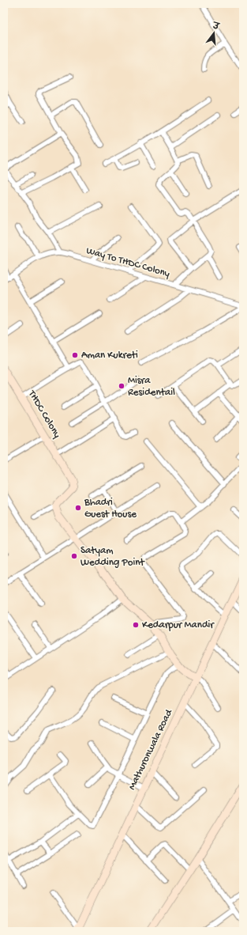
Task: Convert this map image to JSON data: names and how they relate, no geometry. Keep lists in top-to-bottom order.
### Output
{
  "streets": {
    "street": ["Way To THDC Colony", "THDC Colony", "Mathuronwala Road"]
  },
  "places": [
    "Aman Kukreti",
    "Misra Residentail",
    "Bhadri Guest House",
    "Satyam Wedding Point",
    "Kedarpur Mandir"
  ],
  "north": "top"
}
